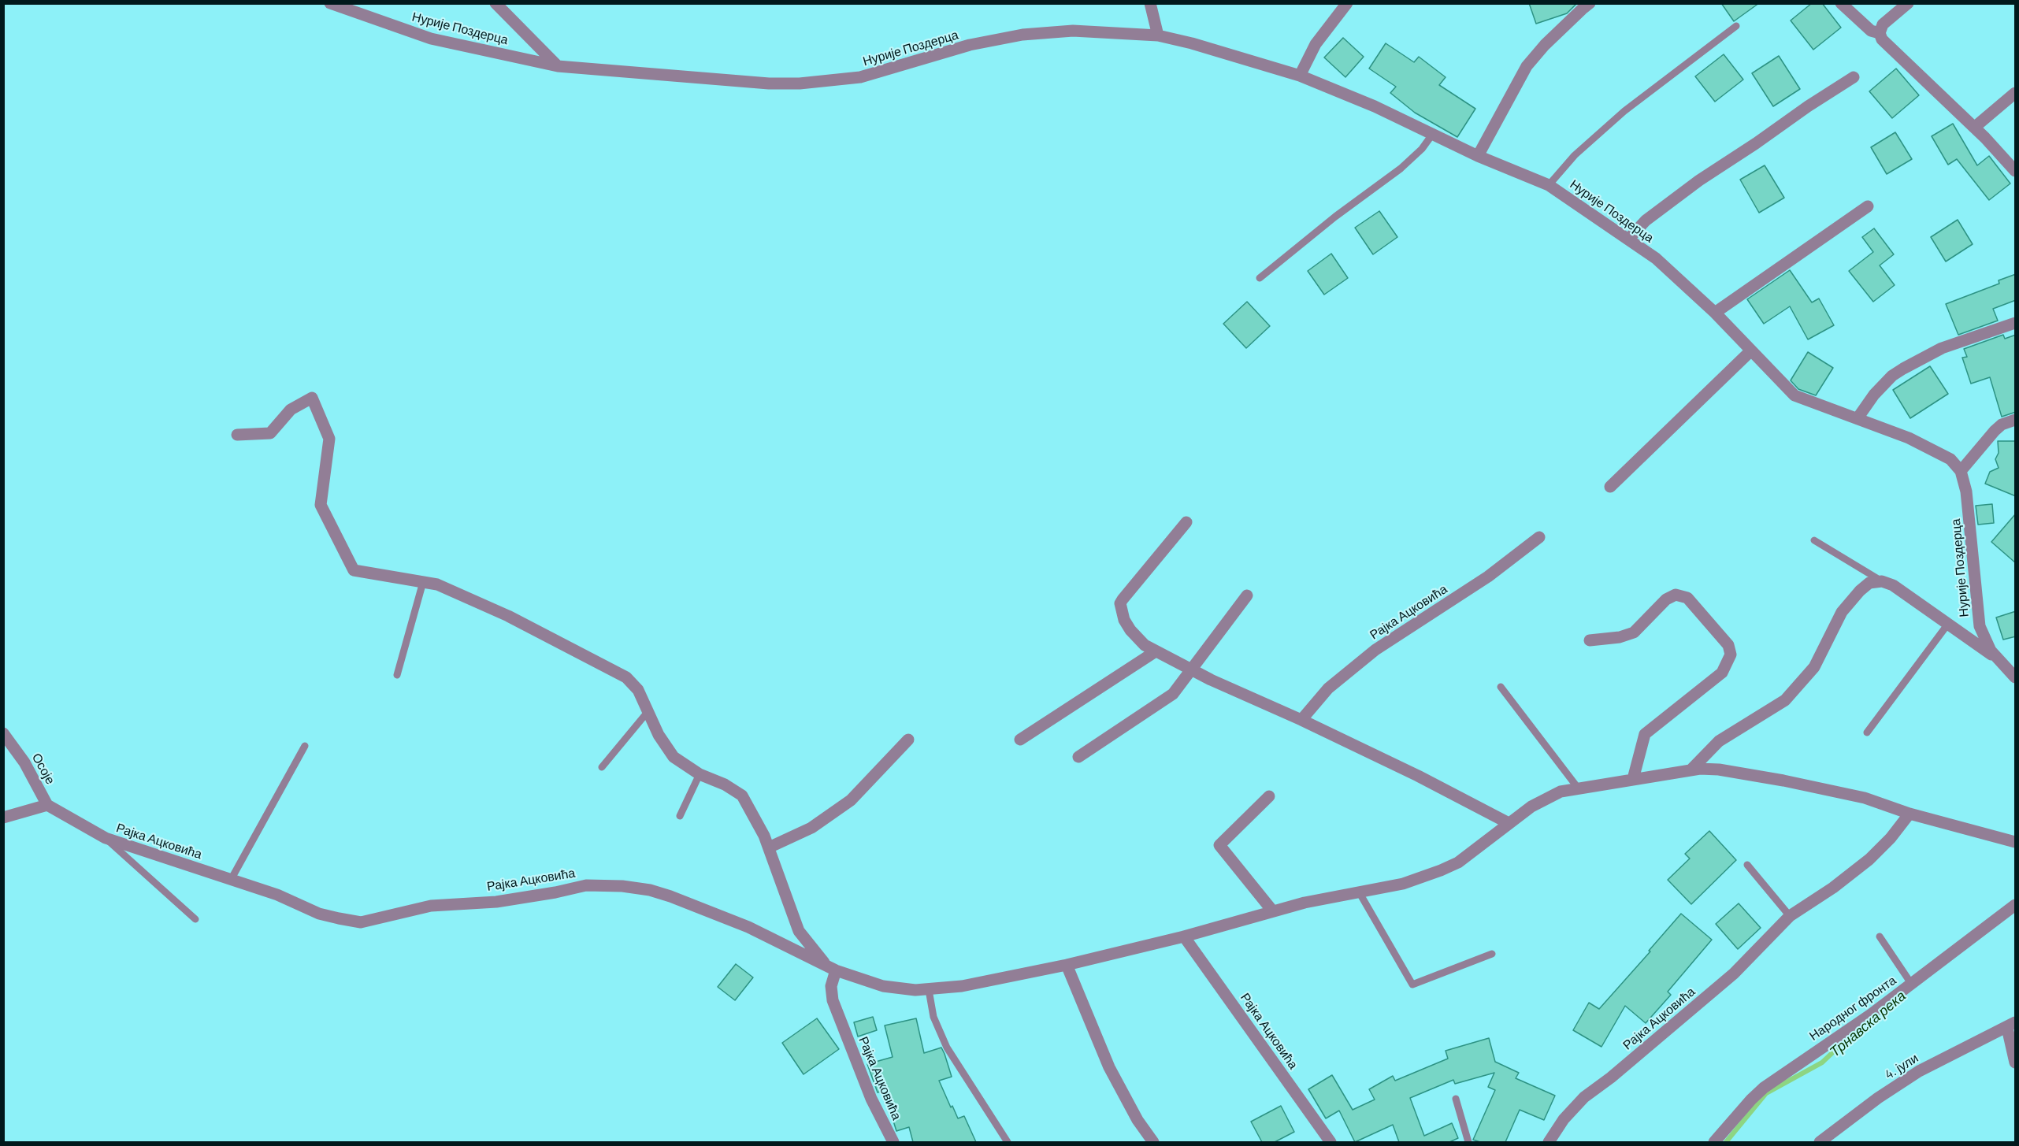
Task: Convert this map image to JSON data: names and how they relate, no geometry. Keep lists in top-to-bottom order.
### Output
{
  "streets": {
    "street": [
      "Нурије Поздерца",
      "Рајка Ацковића",
      "Осоје",
      "Народног фронта",
      "4. јули"
    ]
  },
  "crossings": [
    ["Рајка Ацковића", "Осоје"]
  ],
  "water": ["Трнавска река"]
}
